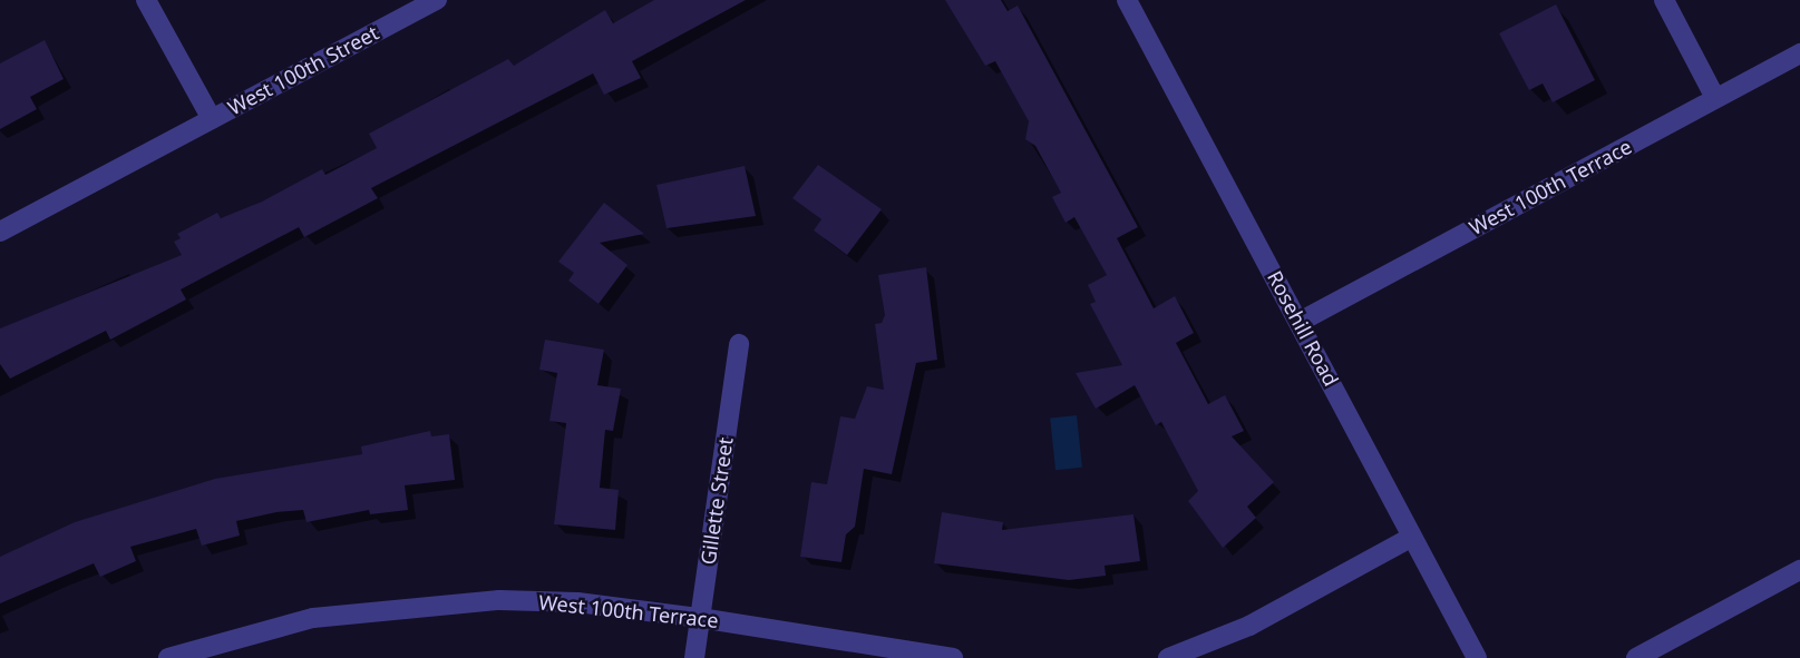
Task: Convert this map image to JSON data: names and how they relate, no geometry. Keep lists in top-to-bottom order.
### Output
{
  "streets": {
    "street": [
      "West 100th Street",
      "West 100th Terrace",
      "Rosehill Road",
      "Gillette Street"
    ]
  },
  "crossings": [
    ["West 100th Terrace", "Rosehill Road"],
    ["West 100th Terrace", "Gillette Street"]
  ]
}
